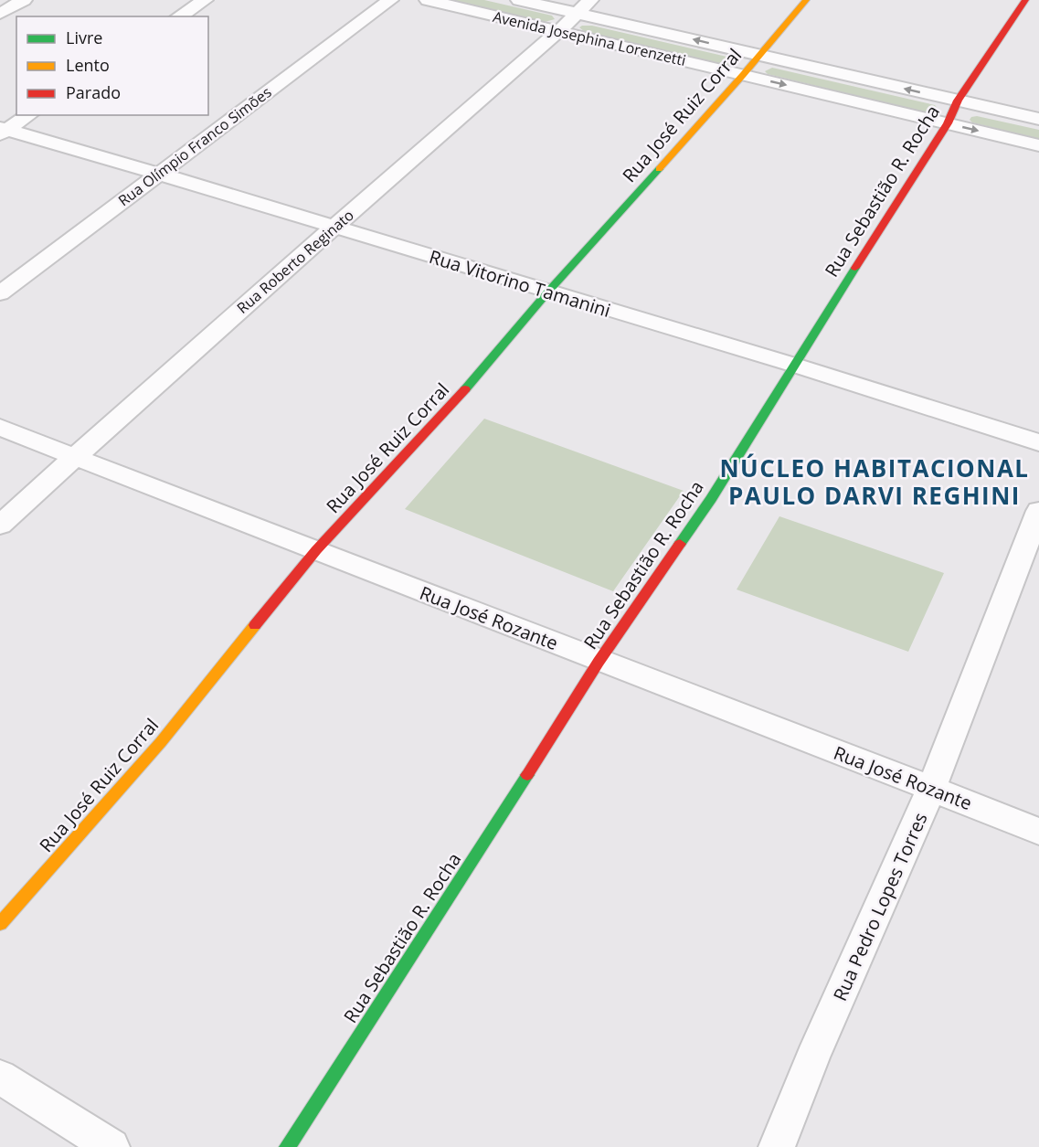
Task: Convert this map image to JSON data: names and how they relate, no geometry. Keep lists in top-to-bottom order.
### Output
{
  "streets": {
    "street": [
      "Avenida Josephina Lorenzetti",
      "Rua José Ruiz Corral",
      "Rua Olímpio Franco Simões",
      "Rua Sebastião R. Rocha",
      "Rua Roberto Reginato",
      "Rua Vitorino Tamanini",
      "Rua José Rozante",
      "Rua Pedro Lopes Torres"
    ]
  },
  "crossings": [
    ["Avenida Josephina Lorenzetti", "Rua José Ruiz Corral"],
    ["Avenida Josephina Lorenzetti", "Rua Sebastião R. Rocha"],
    ["Avenida Josephina Lorenzetti", "Rua Roberto Reginato"],
    ["Rua José Ruiz Corral", "Rua Vitorino Tamanini"],
    ["Rua José Ruiz Corral", "Rua José Rozante"],
    ["Rua Olímpio Franco Simões", "Rua Vitorino Tamanini"],
    ["Rua Sebastião R. Rocha", "Rua Vitorino Tamanini"],
    ["Rua Sebastião R. Rocha", "Rua José Rozante"],
    ["Rua Roberto Reginato", "Rua Vitorino Tamanini"],
    ["Rua Roberto Reginato", "Rua José Rozante"],
    ["Rua José Rozante", "Rua Pedro Lopes Torres"]
  ],
  "districts": ["NÚCLEO HABITACIONAL PAULO DARVI REGHINI"],
  "legend": ["Livre", "Lento", "Parado"]
}
